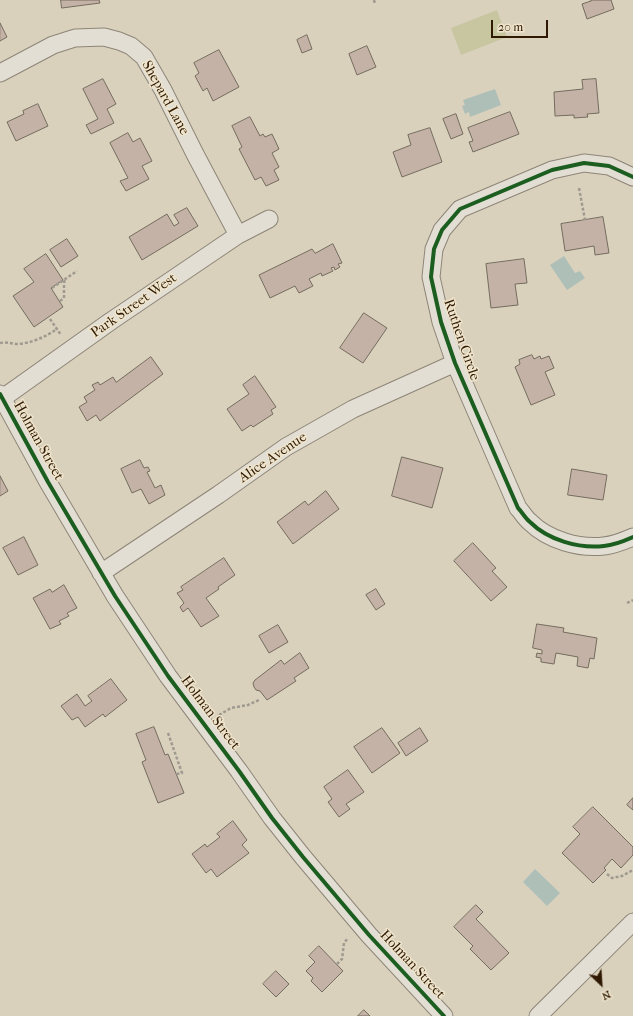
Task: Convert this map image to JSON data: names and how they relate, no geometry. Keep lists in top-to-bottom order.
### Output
{
  "streets": {
    "street": [
      "Shepard Lane",
      "Park Street West",
      "Ruthen Circle",
      "Holman Street",
      "Alice Avenue"
    ]
  },
  "crossings": [
    ["Shepard Lane", "Park Street West"],
    ["Park Street West", "Holman Street"],
    ["Ruthen Circle", "Alice Avenue"],
    ["Holman Street", "Alice Avenue"]
  ],
  "scale_bar": "20 m",
  "north": "bottom right"
}
